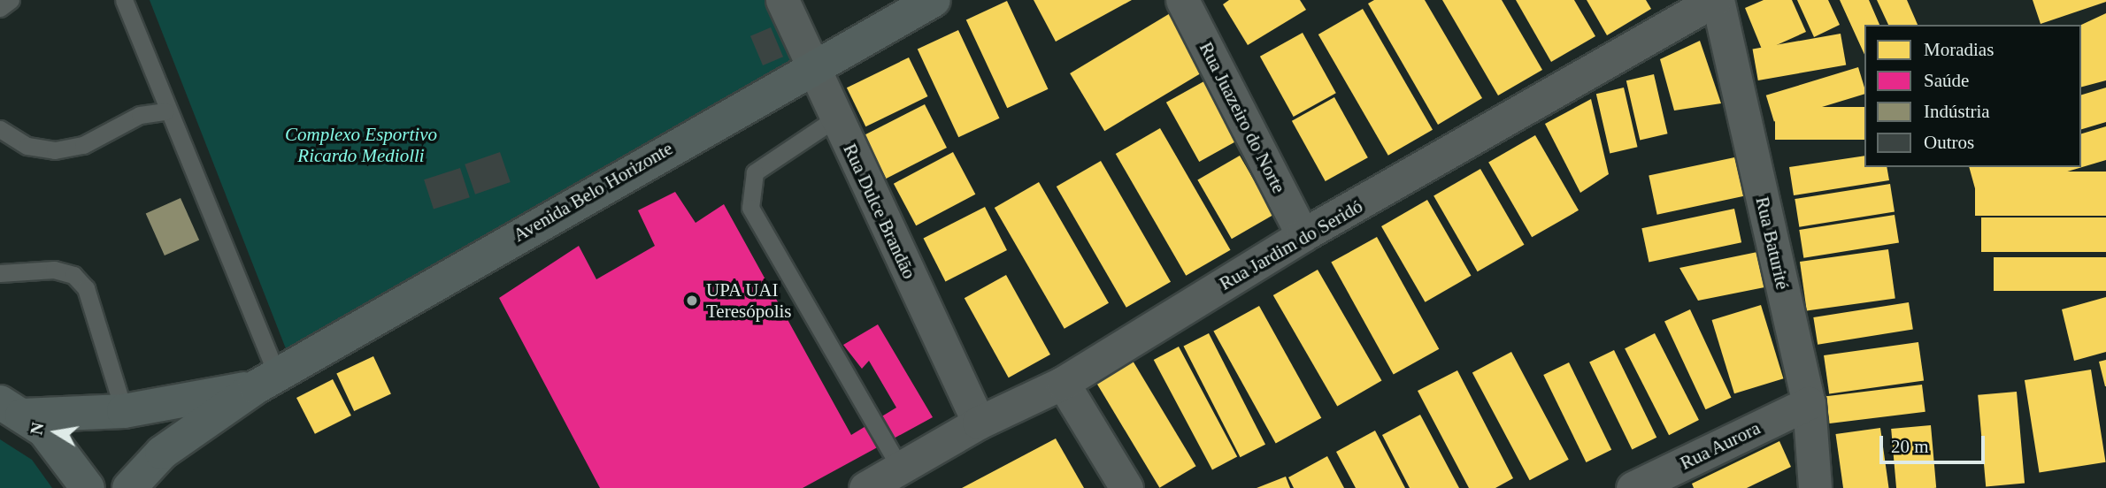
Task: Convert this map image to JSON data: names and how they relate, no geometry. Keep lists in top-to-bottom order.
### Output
{
  "streets": {
    "street": [
      "Rua Juazeiro do Norte",
      "Avenida Belo Horizonte",
      "Rua Dulce Brandão",
      "Rua Baturité",
      "Rua Jardim do Seridó",
      "Rua Aurora"
    ]
  },
  "crossings": [
    ["Rua Juazeiro do Norte", "Rua Jardim do Seridó"],
    ["Avenida Belo Horizonte", "Rua Dulce Brandão"],
    ["Rua Dulce Brandão", "Rua Jardim do Seridó"],
    ["Rua Baturité", "Rua Jardim do Seridó"],
    ["Rua Baturité", "Rua Aurora"]
  ],
  "parks": ["Complexo Esportivo Ricardo Mediolli"],
  "places": ["UPA UAI Teresópolis"],
  "legend": [
    "Moradias",
    "Saúde",
    "Indústria",
    "Outros"
  ],
  "scale_bar": "20 m",
  "north": "left"
}
